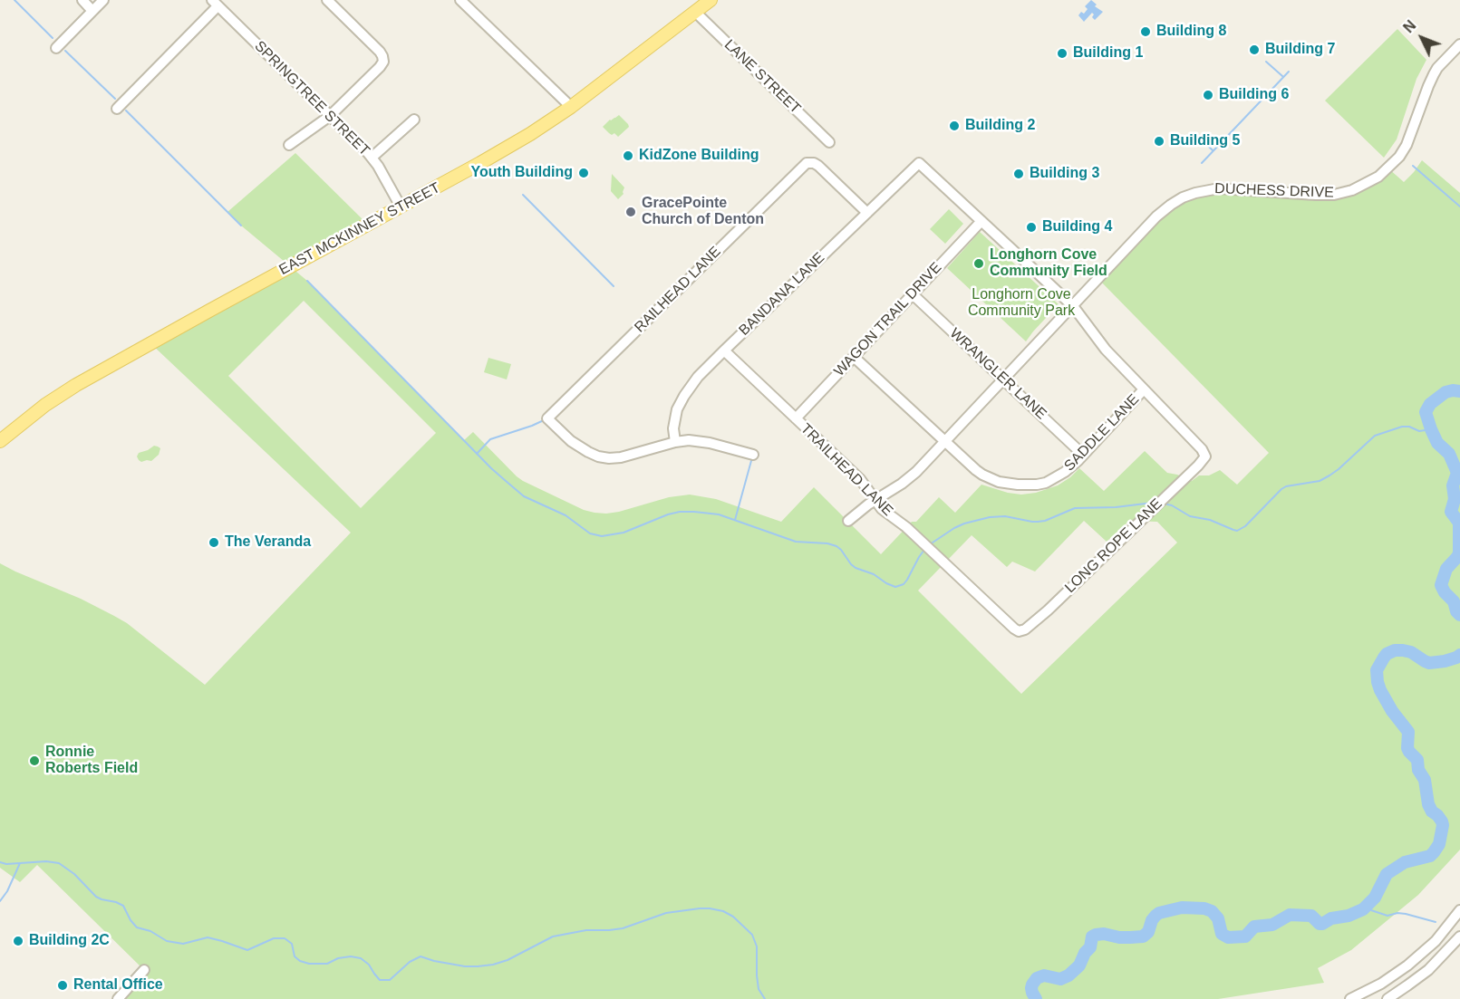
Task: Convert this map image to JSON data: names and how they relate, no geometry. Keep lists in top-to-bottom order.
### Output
{
  "streets": {
    "main road": ["EAST MCKINNEY STREET"],
    "street": [
      "LANE STREET",
      "SPRINGTREE STREET",
      "DUCHESS DRIVE",
      "RAILHEAD LANE",
      "BANDANA LANE",
      "WAGON TRAIL DRIVE",
      "WRANGLER LANE",
      "SADDLE LANE",
      "TRAILHEAD LANE",
      "LONG ROPE LANE"
    ]
  },
  "crossings": [
    ["LANE STREET", "EAST MCKINNEY STREET"],
    ["SPRINGTREE STREET", "EAST MCKINNEY STREET"],
    ["DUCHESS DRIVE", "WRANGLER LANE"],
    ["DUCHESS DRIVE", "SADDLE LANE"],
    ["DUCHESS DRIVE", "TRAILHEAD LANE"],
    ["RAILHEAD LANE", "BANDANA LANE"],
    ["BANDANA LANE", "WAGON TRAIL DRIVE"],
    ["BANDANA LANE", "TRAILHEAD LANE"],
    ["WAGON TRAIL DRIVE", "WRANGLER LANE"],
    ["WAGON TRAIL DRIVE", "SADDLE LANE"],
    ["WAGON TRAIL DRIVE", "TRAILHEAD LANE"],
    ["WRANGLER LANE", "SADDLE LANE"],
    ["SADDLE LANE", "LONG ROPE LANE"],
    ["TRAILHEAD LANE", "LONG ROPE LANE"]
  ],
  "parks": ["Longhorn Cove Community Park"],
  "places": [
    "Building 8",
    "Building 7",
    "Building 1",
    "Building 6",
    "Building 2",
    "Building 5",
    "KidZone Building",
    "Youth Building",
    "Building 3",
    "GracePointe Church of Denton",
    "Building 4",
    "Longhorn Cove Community Field",
    "The Veranda",
    "Ronnie Roberts Field",
    "Building 2C",
    "Rental Office"
  ],
  "north": "top left"
}
